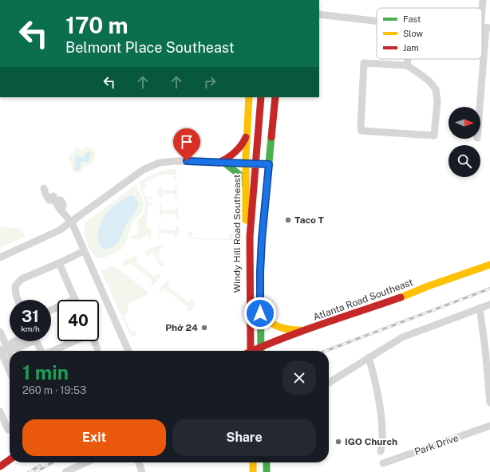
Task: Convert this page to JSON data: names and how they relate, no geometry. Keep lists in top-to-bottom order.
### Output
{
  "streets": {
    "main road": ["Windy Hill Road Southeast", "Atlanta Road Southeast"],
    "street": ["Park Drive"]
  },
  "crossings": [
    ["Windy Hill Road Southeast", "Atlanta Road Southeast"]
  ],
  "places": ["Taco T", "Phở 24", "IGO Church"],
  "legend": ["Fast", "Slow", "Jam"],
  "north": "right",
  "page": {
    "turn": ["170 m", "Belmont Place Southeast"],
    "speed": "31 km/h",
    "limit": "40",
    "heading": ["1 min", "260 m · 19:53"],
    "buttons": ["Exit", "Share"]
  }
}
